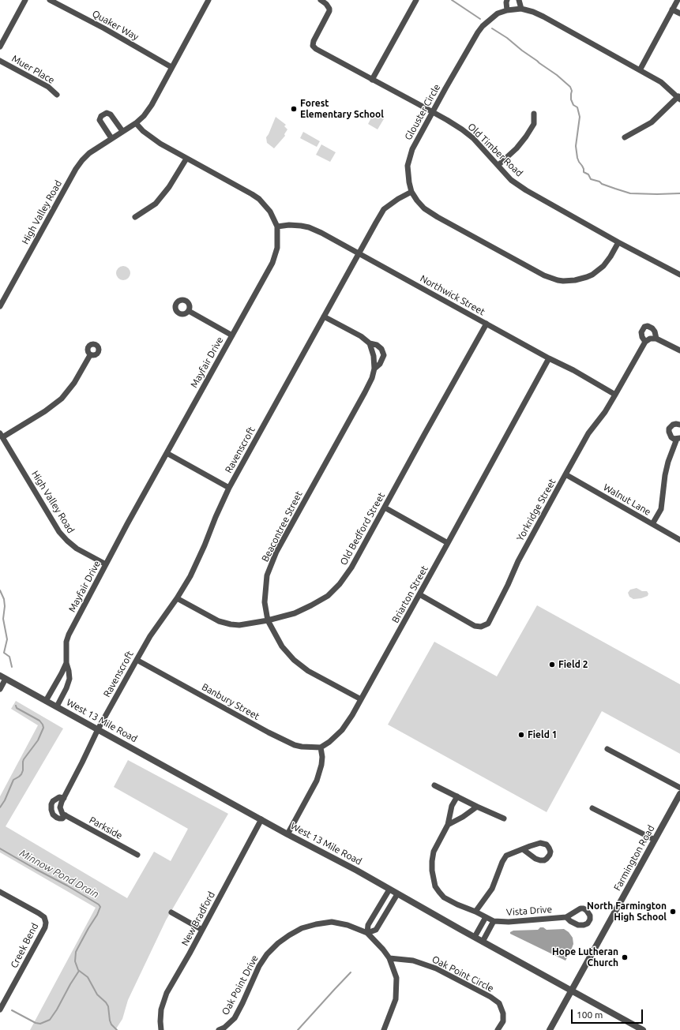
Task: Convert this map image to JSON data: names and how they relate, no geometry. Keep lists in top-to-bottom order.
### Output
{
  "streets": {
    "street": [
      "Quaker Way",
      "Muer Place",
      "Glouster Circle",
      "Old Timber Road",
      "High Valley Road",
      "Northwick Street",
      "Mayfair Drive",
      "Ravenscroft",
      "Walnut Lane",
      "Yorkridge Street",
      "Beacontree Street",
      "Old Bedford Street",
      "Briarton Street",
      "Banbury Street",
      "West 13 Mile Road",
      "Parkside",
      "Farmington Road",
      "Vista Drive",
      "New Bradford",
      "Creek Bend",
      "Oak Point Circle",
      "Oak Point Drive"
    ]
  },
  "crossings": [
    ["Quaker Way", "High Valley Road"],
    ["Glouster Circle", "Old Timber Road"],
    ["Glouster Circle", "Ravenscroft"],
    ["High Valley Road", "Mayfair Drive"],
    ["Northwick Street", "Mayfair Drive"],
    ["Northwick Street", "Ravenscroft"],
    ["Northwick Street", "Yorkridge Street"],
    ["Northwick Street", "Old Bedford Street"],
    ["Northwick Street", "Briarton Street"],
    ["Mayfair Drive", "West 13 Mile Road"],
    ["Ravenscroft", "Beacontree Street"],
    ["Ravenscroft", "Old Bedford Street"],
    ["Ravenscroft", "Banbury Street"],
    ["Ravenscroft", "West 13 Mile Road"],
    ["Walnut Lane", "Yorkridge Street"],
    ["Yorkridge Street", "Briarton Street"],
    ["Beacontree Street", "Old Bedford Street"],
    ["Beacontree Street", "Briarton Street"],
    ["Briarton Street", "Banbury Street"],
    ["West 13 Mile Road", "Farmington Road"],
    ["West 13 Mile Road", "Vista Drive"],
    ["West 13 Mile Road", "New Bradford"],
    ["Oak Point Circle", "Oak Point Drive"]
  ],
  "water": ["Minnow Pond Drain"],
  "places": [
    "Forest Elementary School",
    "Field 2",
    "Field 1",
    "North Farmington High School",
    "Hope Lutheran Church"
  ],
  "scale_bar": "100 m"
}
